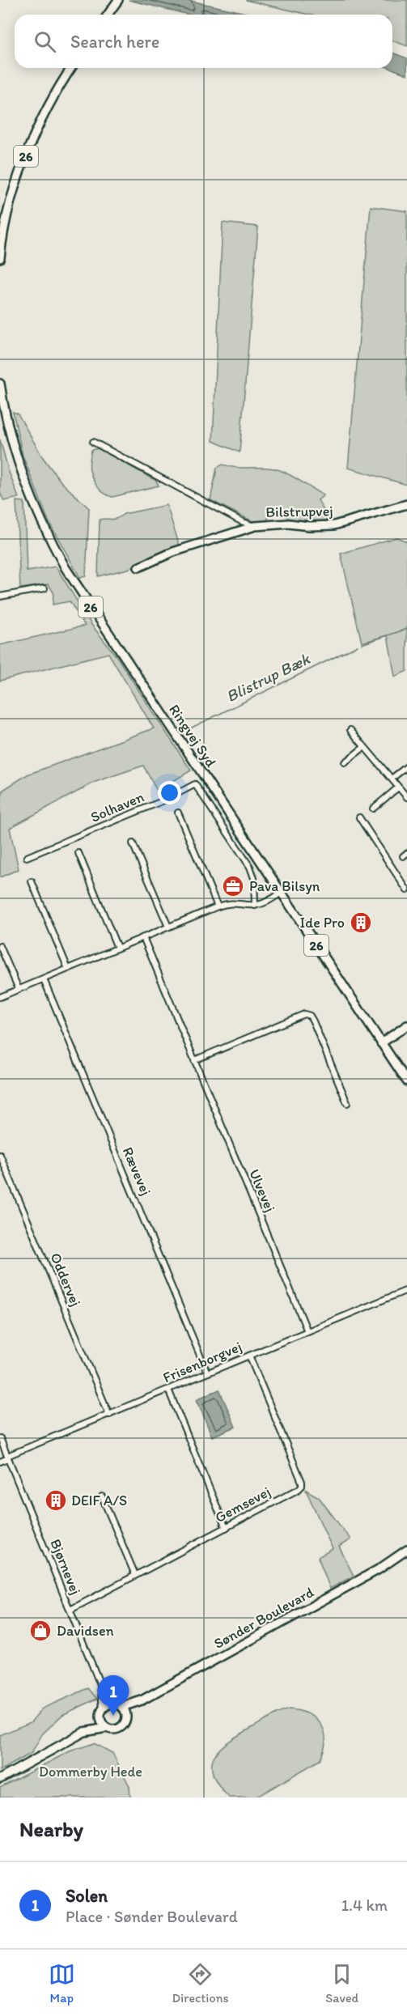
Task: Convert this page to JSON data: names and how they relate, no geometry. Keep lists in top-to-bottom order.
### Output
{
  "streets": {
    "main road": [
      "26",
      "Bilstrupvej",
      "Ringvej Syd",
      "Sønder Boulevard"
    ],
    "street": [
      "Solhaven",
      "Rævevej",
      "Ulvevej",
      "Oddervej",
      "Frisenborgvej",
      "Gemsevej",
      "Bjørnevej"
    ]
  },
  "crossings": [
    ["Rævevej", "Frisenborgvej"],
    ["Ulvevej", "Frisenborgvej"],
    ["Oddervej", "Frisenborgvej"],
    ["Frisenborgvej", "Gemsevej"],
    ["Frisenborgvej", "Bjørnevej"],
    ["Gemsevej", "Bjørnevej"],
    ["Bjørnevej", "Sønder Boulevard"]
  ],
  "water": ["Blistrup Bæk"],
  "parks": ["Dommerby Hede"],
  "places": {
    "office": ["Pava Bilsyn"],
    "building": ["Ide Pro", "DEIF A/S"],
    "shop": ["Davidsen"]
  },
  "page": {
    "search": "Search here",
    "pins": "1",
    "heading": "Nearby",
    "list": [
      {
        "mark": "1",
        "name": "Solen",
        "note": "Place · Sønder Boulevard",
        "value": "1.4 km"
      }
    ],
    "nav": ["Map", "Directions", "Saved"]
  }
}
